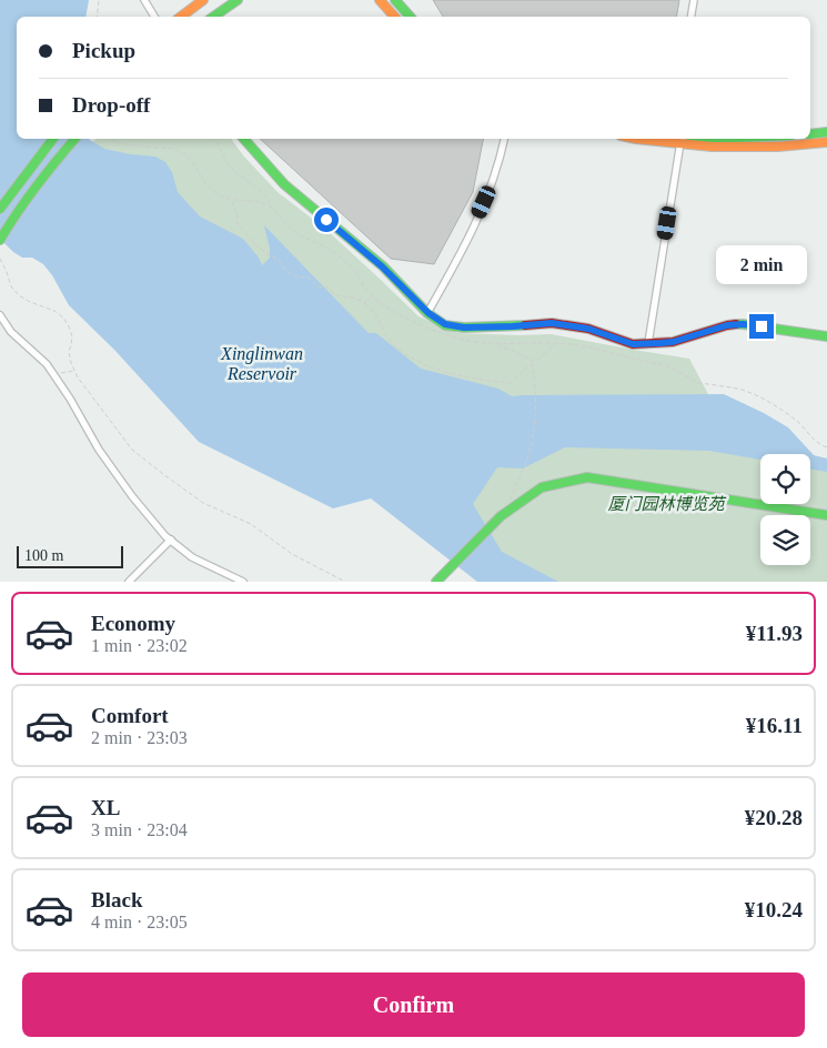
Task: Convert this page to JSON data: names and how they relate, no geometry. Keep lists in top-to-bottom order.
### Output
{
  "water": ["Xinglinwan Reservoir"],
  "parks": ["厦门园林博览苑"],
  "scale_bar": "100 m",
  "page": {
    "banner": ["Pickup", "Drop-off"],
    "bubble": "2 min",
    "scale": "100 m",
    "list": [
      {
        "name": "Economy",
        "note": "1 min · 23:02",
        "value": "¥11.93"
      },
      {
        "name": "Comfort",
        "note": "2 min · 23:03",
        "value": "¥16.11"
      },
      {
        "name": "XL",
        "note": "3 min · 23:04",
        "value": "¥20.28"
      },
      {
        "name": "Black",
        "note": "4 min · 23:05",
        "value": "¥10.24"
      }
    ],
    "buttons": "Confirm"
  }
}
